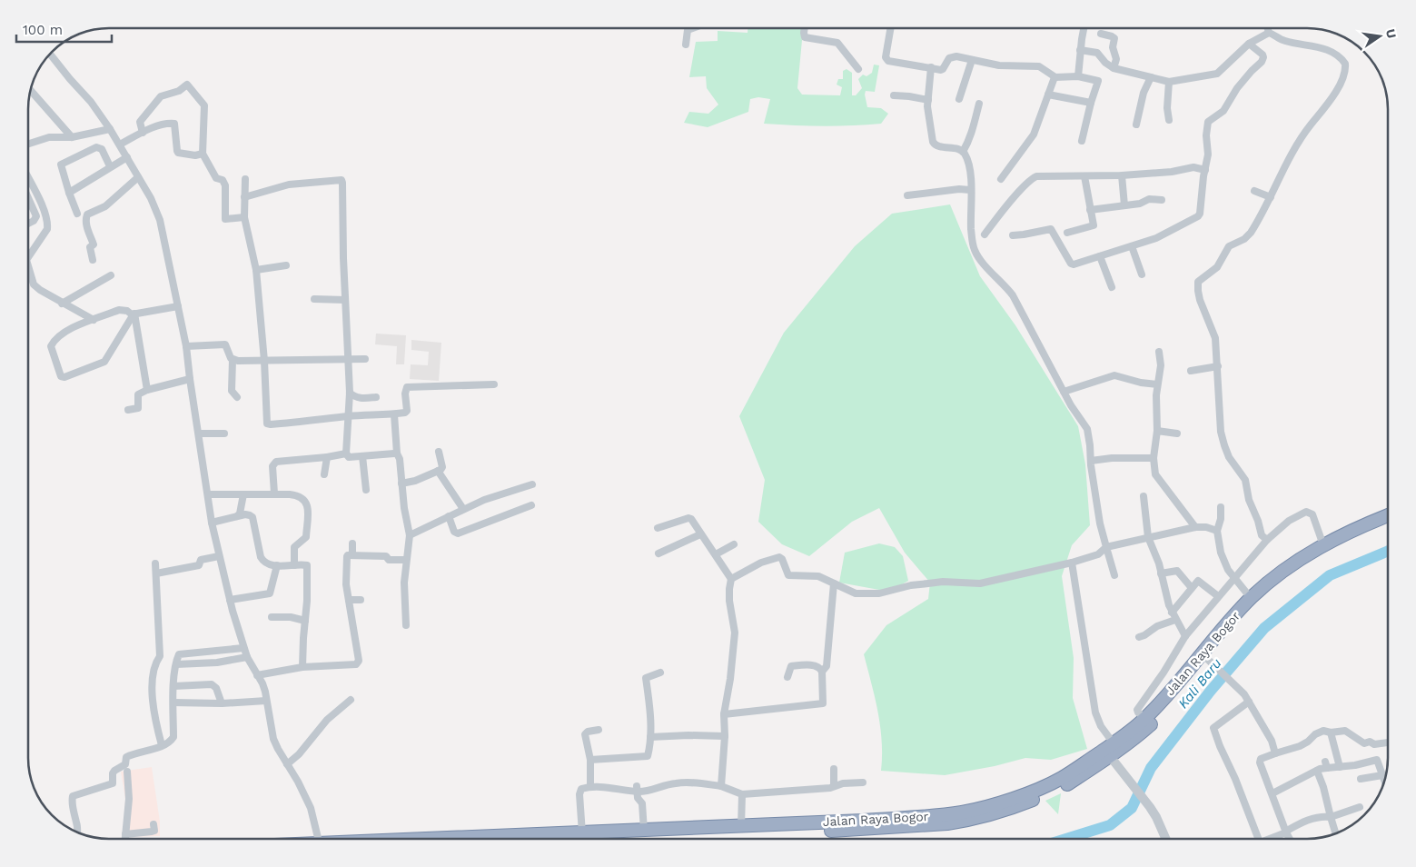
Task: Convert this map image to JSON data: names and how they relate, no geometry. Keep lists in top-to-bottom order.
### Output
{
  "streets": {
    "highway": ["Jalan Raya Bogor"]
  },
  "water": ["Kali Baru"],
  "scale_bar": "100 m",
  "north": "right"
}
